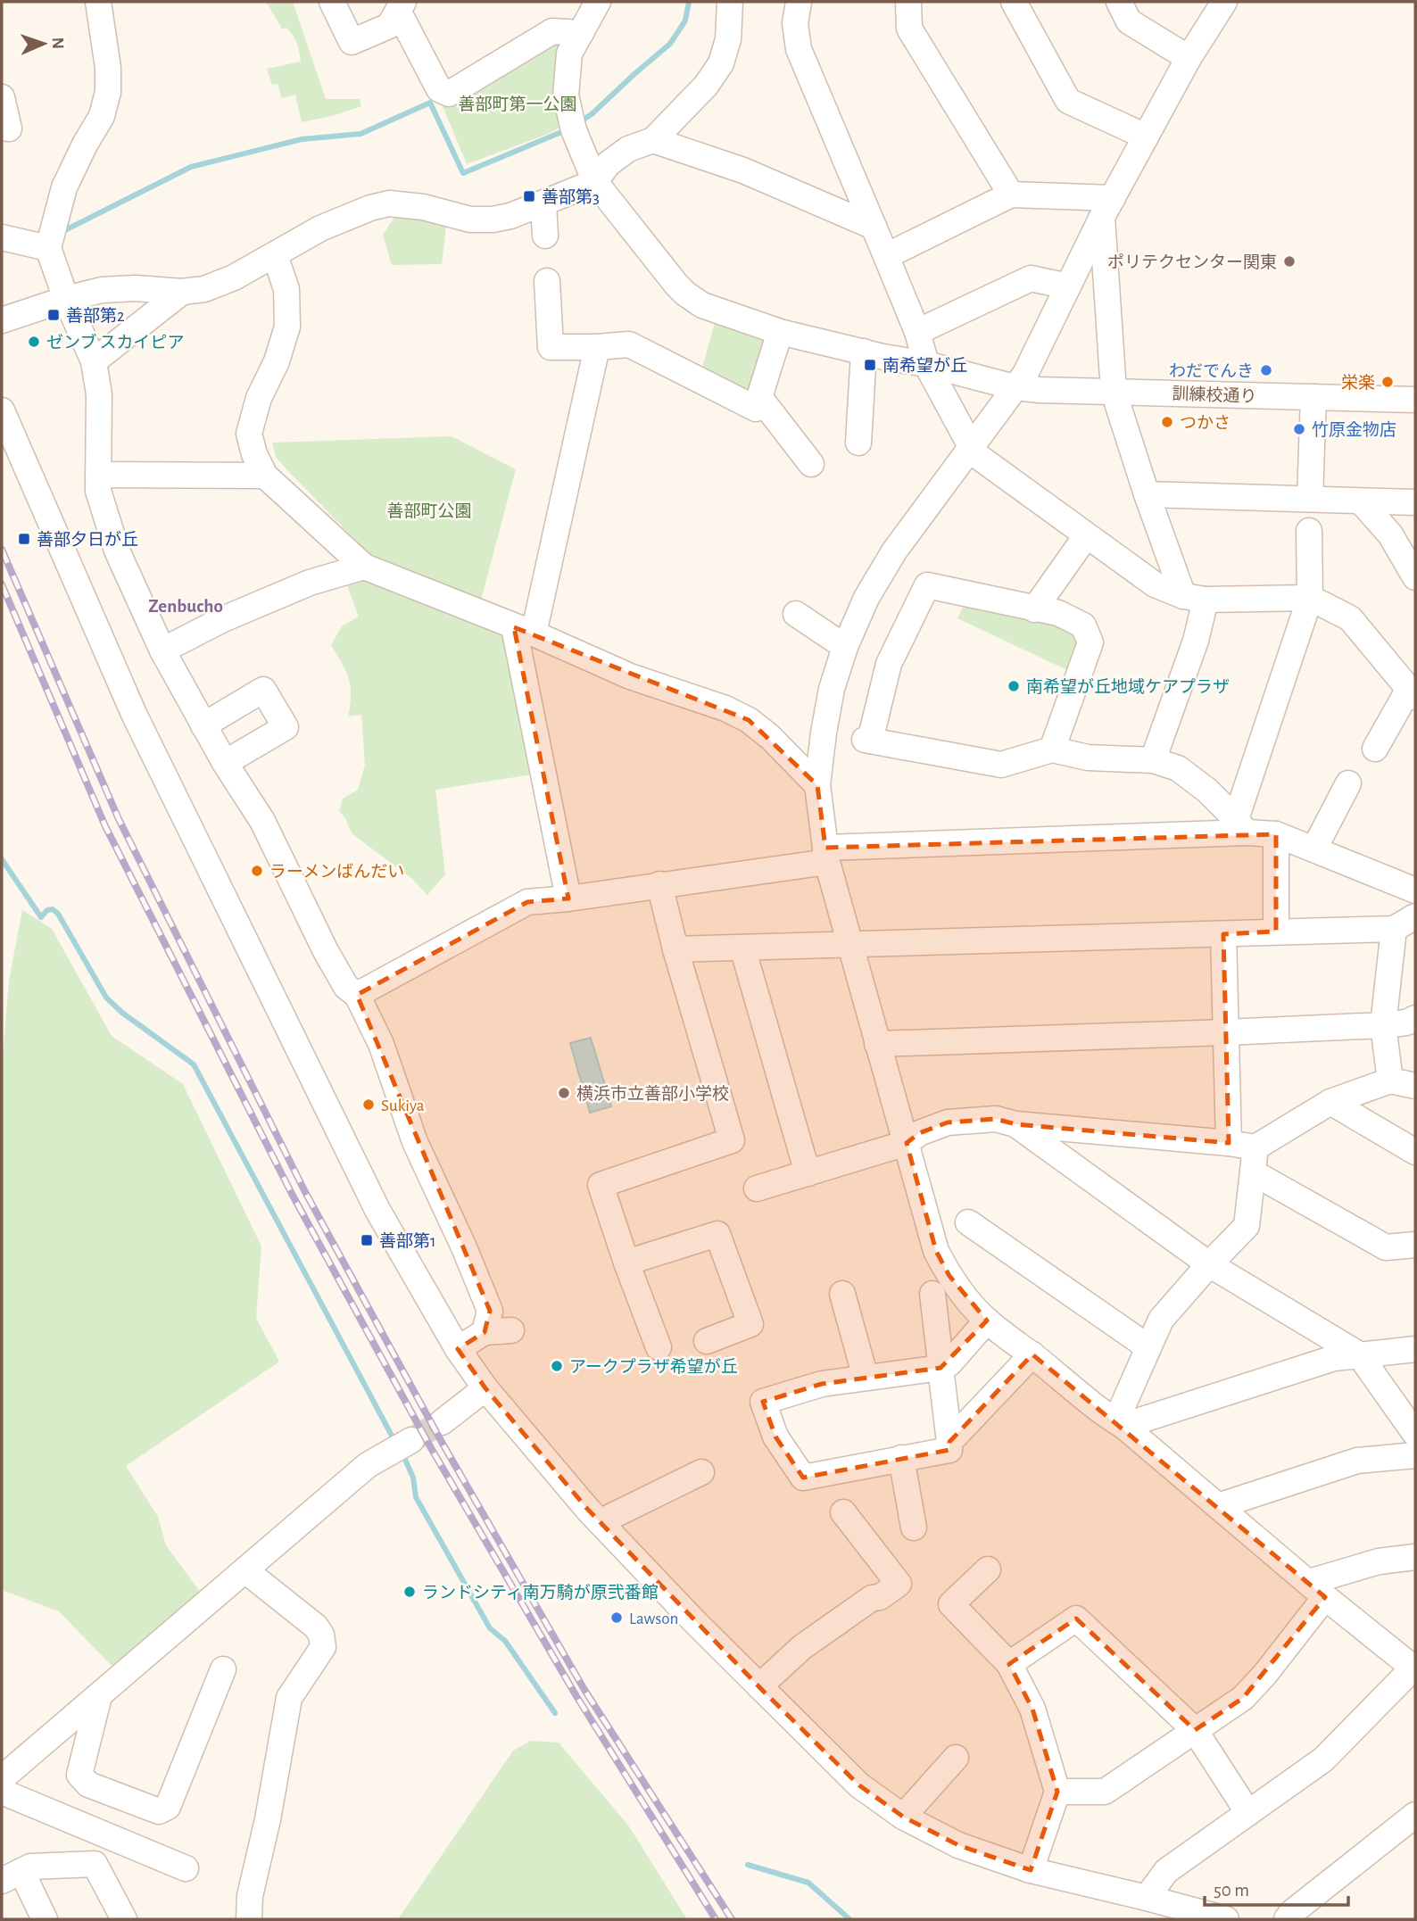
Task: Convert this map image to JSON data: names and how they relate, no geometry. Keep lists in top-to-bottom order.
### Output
{
  "streets": {
    "street": ["訓練校通り"]
  },
  "districts": ["Zenbucho"],
  "parks": ["善部町第一公園", "善部町公園"],
  "places": {
    "transit": [
      "善部第3",
      "善部第2",
      "南希望が丘",
      "善部夕日が丘",
      "善部第1"
    ],
    "other": [
      "ポリテクセンター関東",
      "ゼンブ スカイピア",
      "わだでんき",
      "栄楽",
      "つかさ",
      "竹原金物店",
      "南希望が丘地域ケアプラザ",
      "ラーメンばんだい",
      "横浜市立善部小学校",
      "Sukiya",
      "アークプラザ希望が丘",
      "ランドシティ南万騎が原弐番館",
      "Lawson"
    ]
  },
  "scale_bar": "50 m",
  "north": "right"
}
